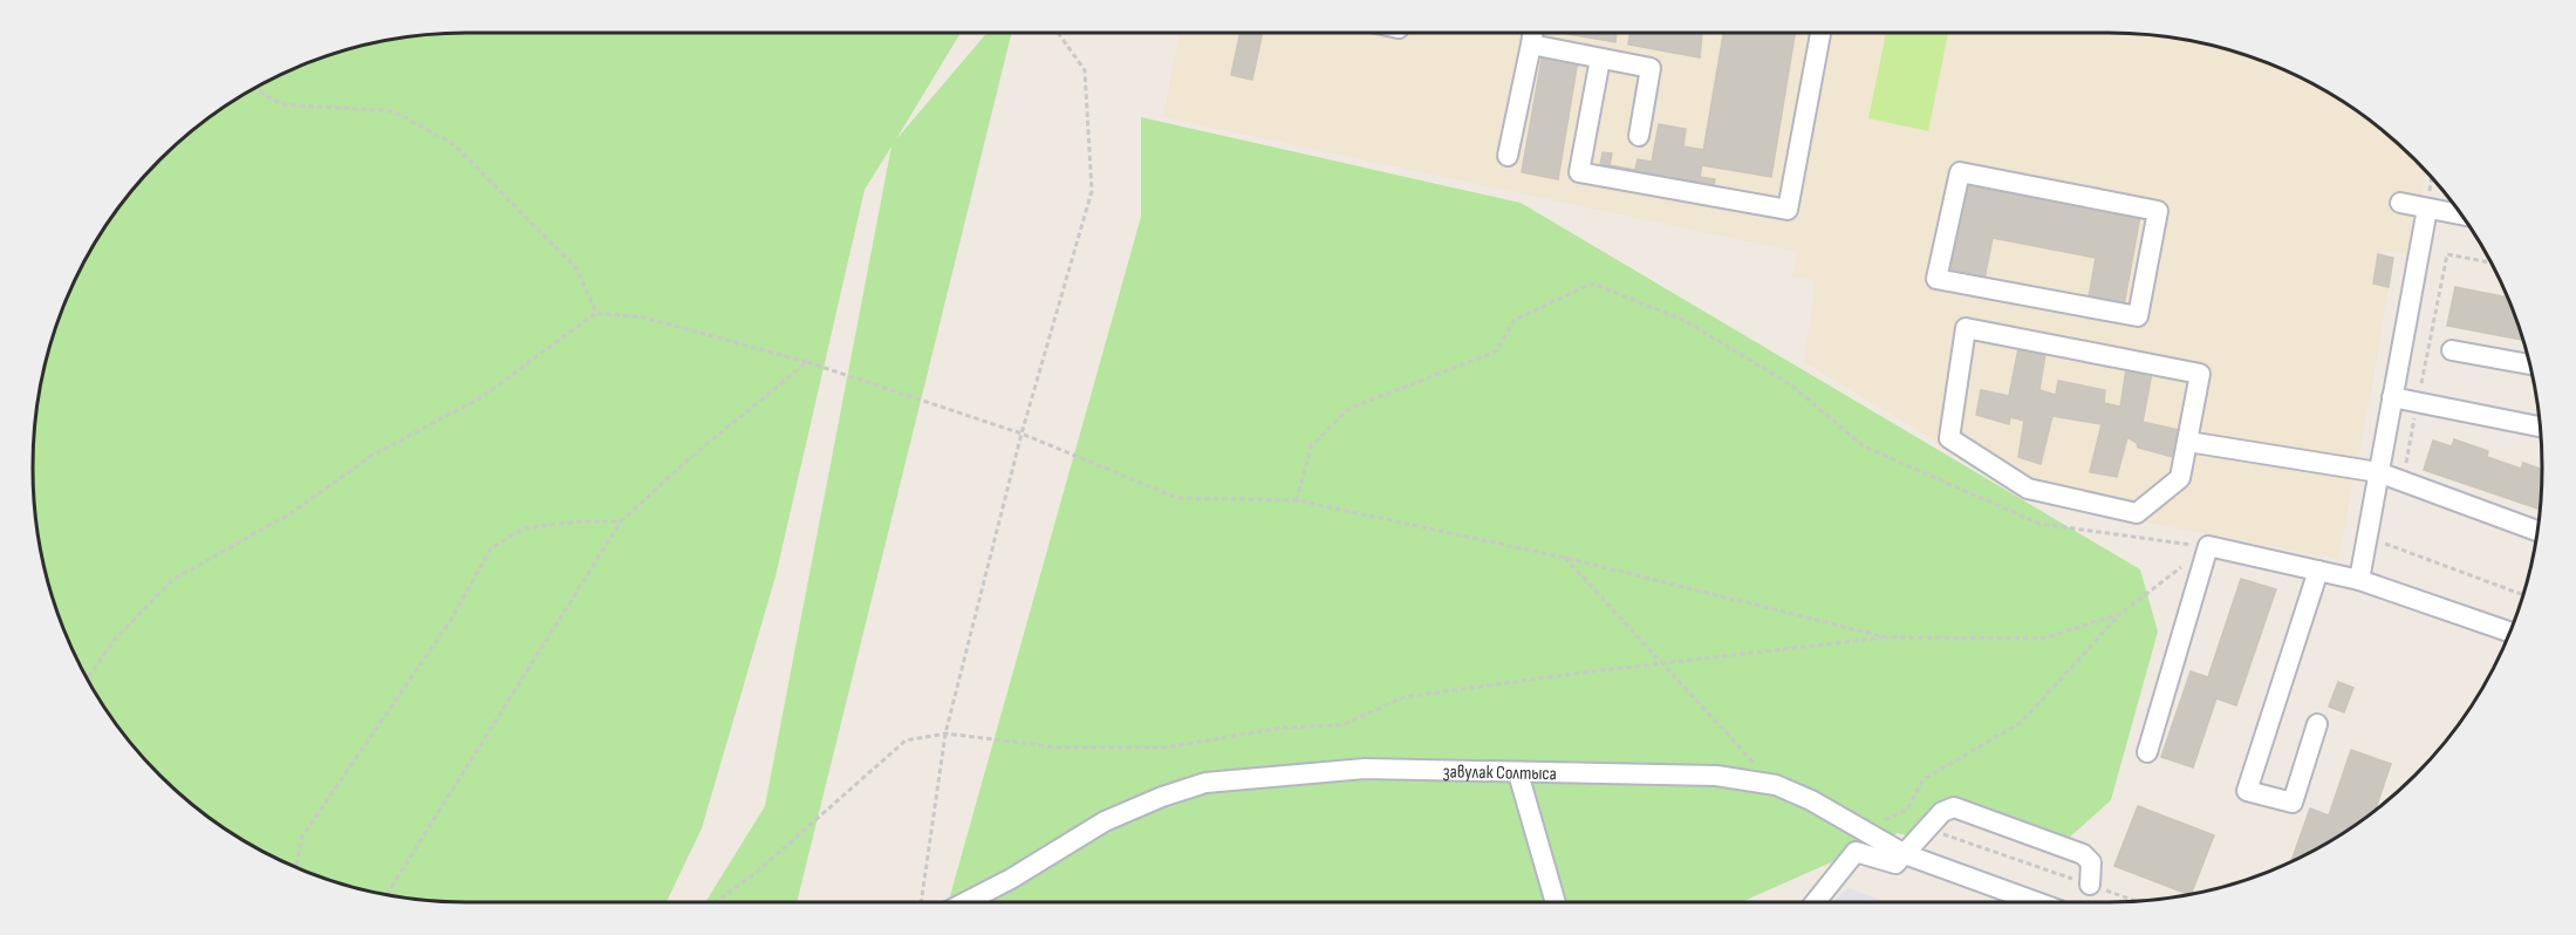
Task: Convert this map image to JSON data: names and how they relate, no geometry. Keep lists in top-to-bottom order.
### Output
{
  "streets": {
    "street": ["завулак Солтыса"]
  }
}
